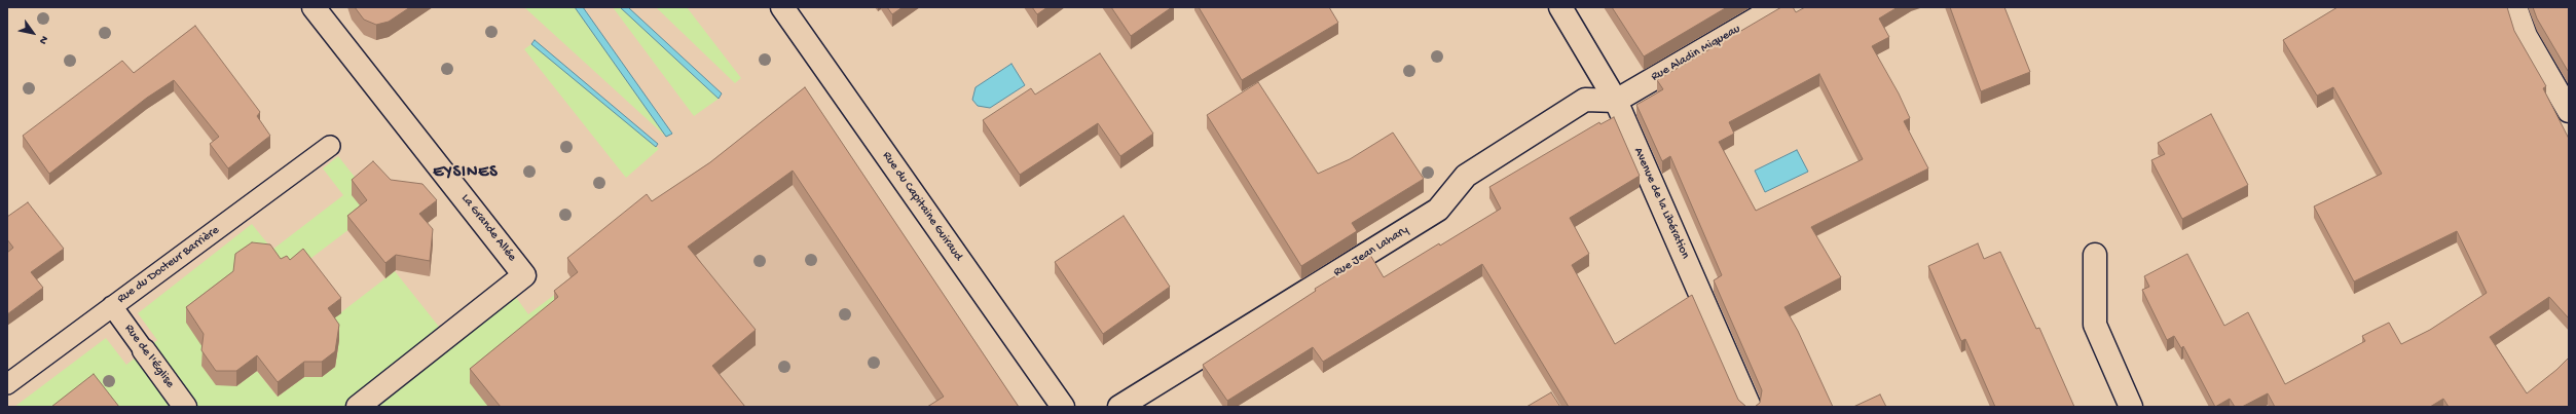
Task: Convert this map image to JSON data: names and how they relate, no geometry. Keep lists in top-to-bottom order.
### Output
{
  "streets": {
    "street": [
      "Rue Aladin Miqueau",
      "Avenue de la Libération",
      "Rue du Capitaine Guiraud",
      "La Grande Allée",
      "Rue Jean Lahary",
      "Rue de l'Église"
    ],
    "lane": ["Rue du Docteur Barrière"]
  },
  "crossings": [
    ["Rue Aladin Miqueau", "Avenue de la Libération"],
    ["Rue Aladin Miqueau", "Rue Jean Lahary"],
    ["Avenue de la Libération", "Rue Jean Lahary"],
    ["Rue du Docteur Barrière", "Rue de l'Église"]
  ],
  "districts": ["EYSINES"],
  "north": "bottom right"
}
